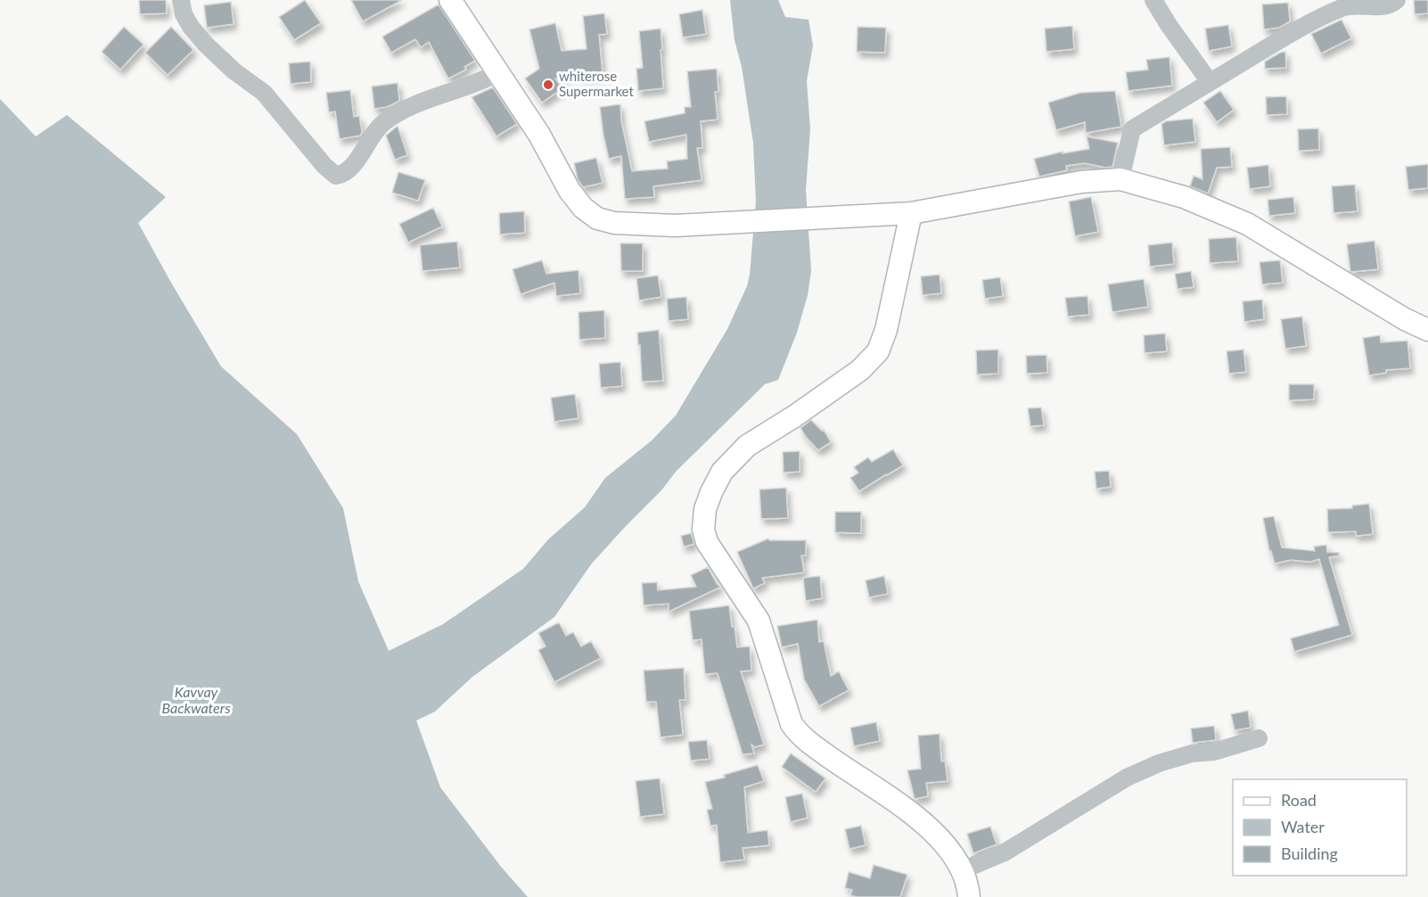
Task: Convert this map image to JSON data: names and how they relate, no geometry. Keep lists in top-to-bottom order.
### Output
{
  "water": ["Kavvay Backwaters"],
  "places": ["whiterose Supermarket"],
  "legend": ["Road", "Water", "Building"]
}
